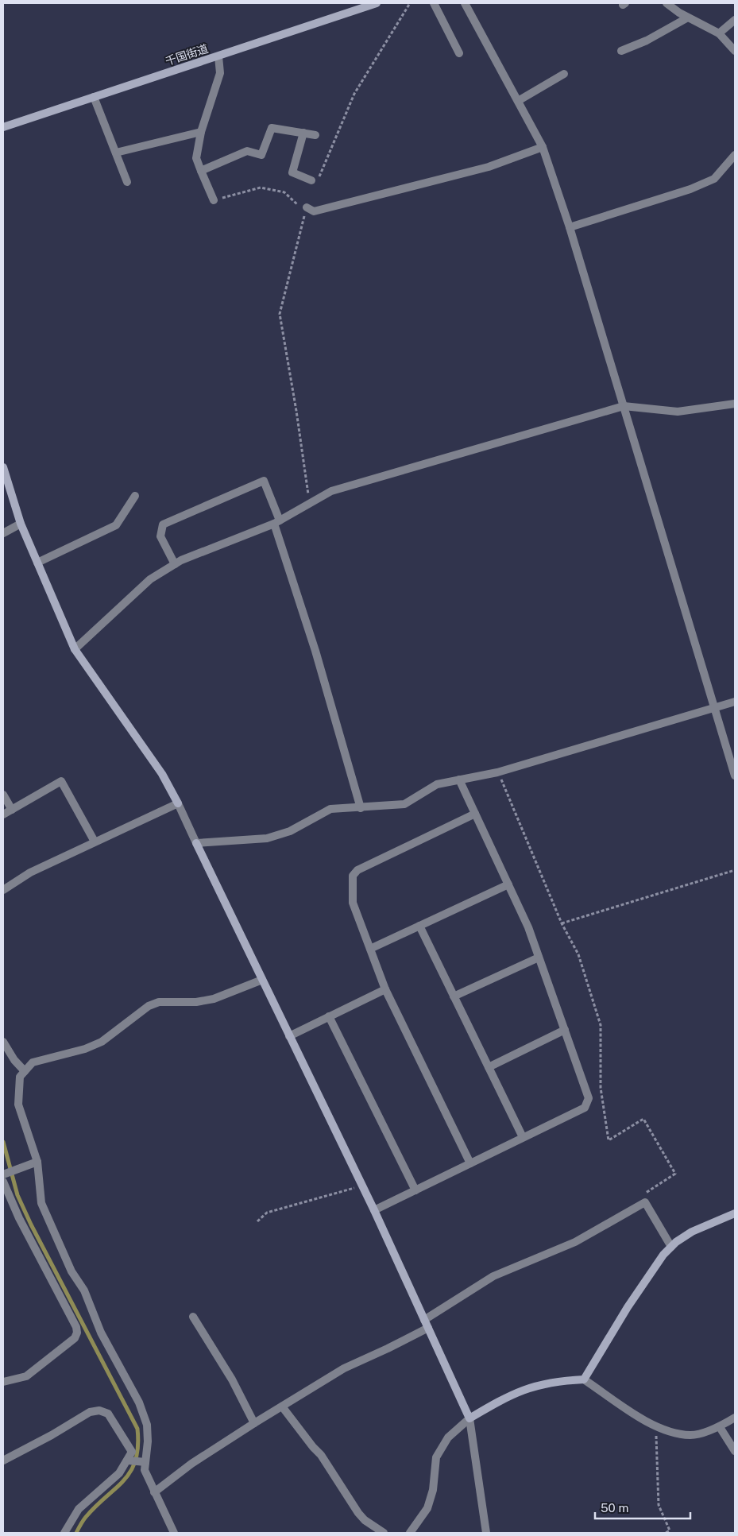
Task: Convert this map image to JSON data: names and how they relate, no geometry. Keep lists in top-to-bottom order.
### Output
{
  "streets": {
    "street": ["千国街道"]
  },
  "scale_bar": "50 m"
}
